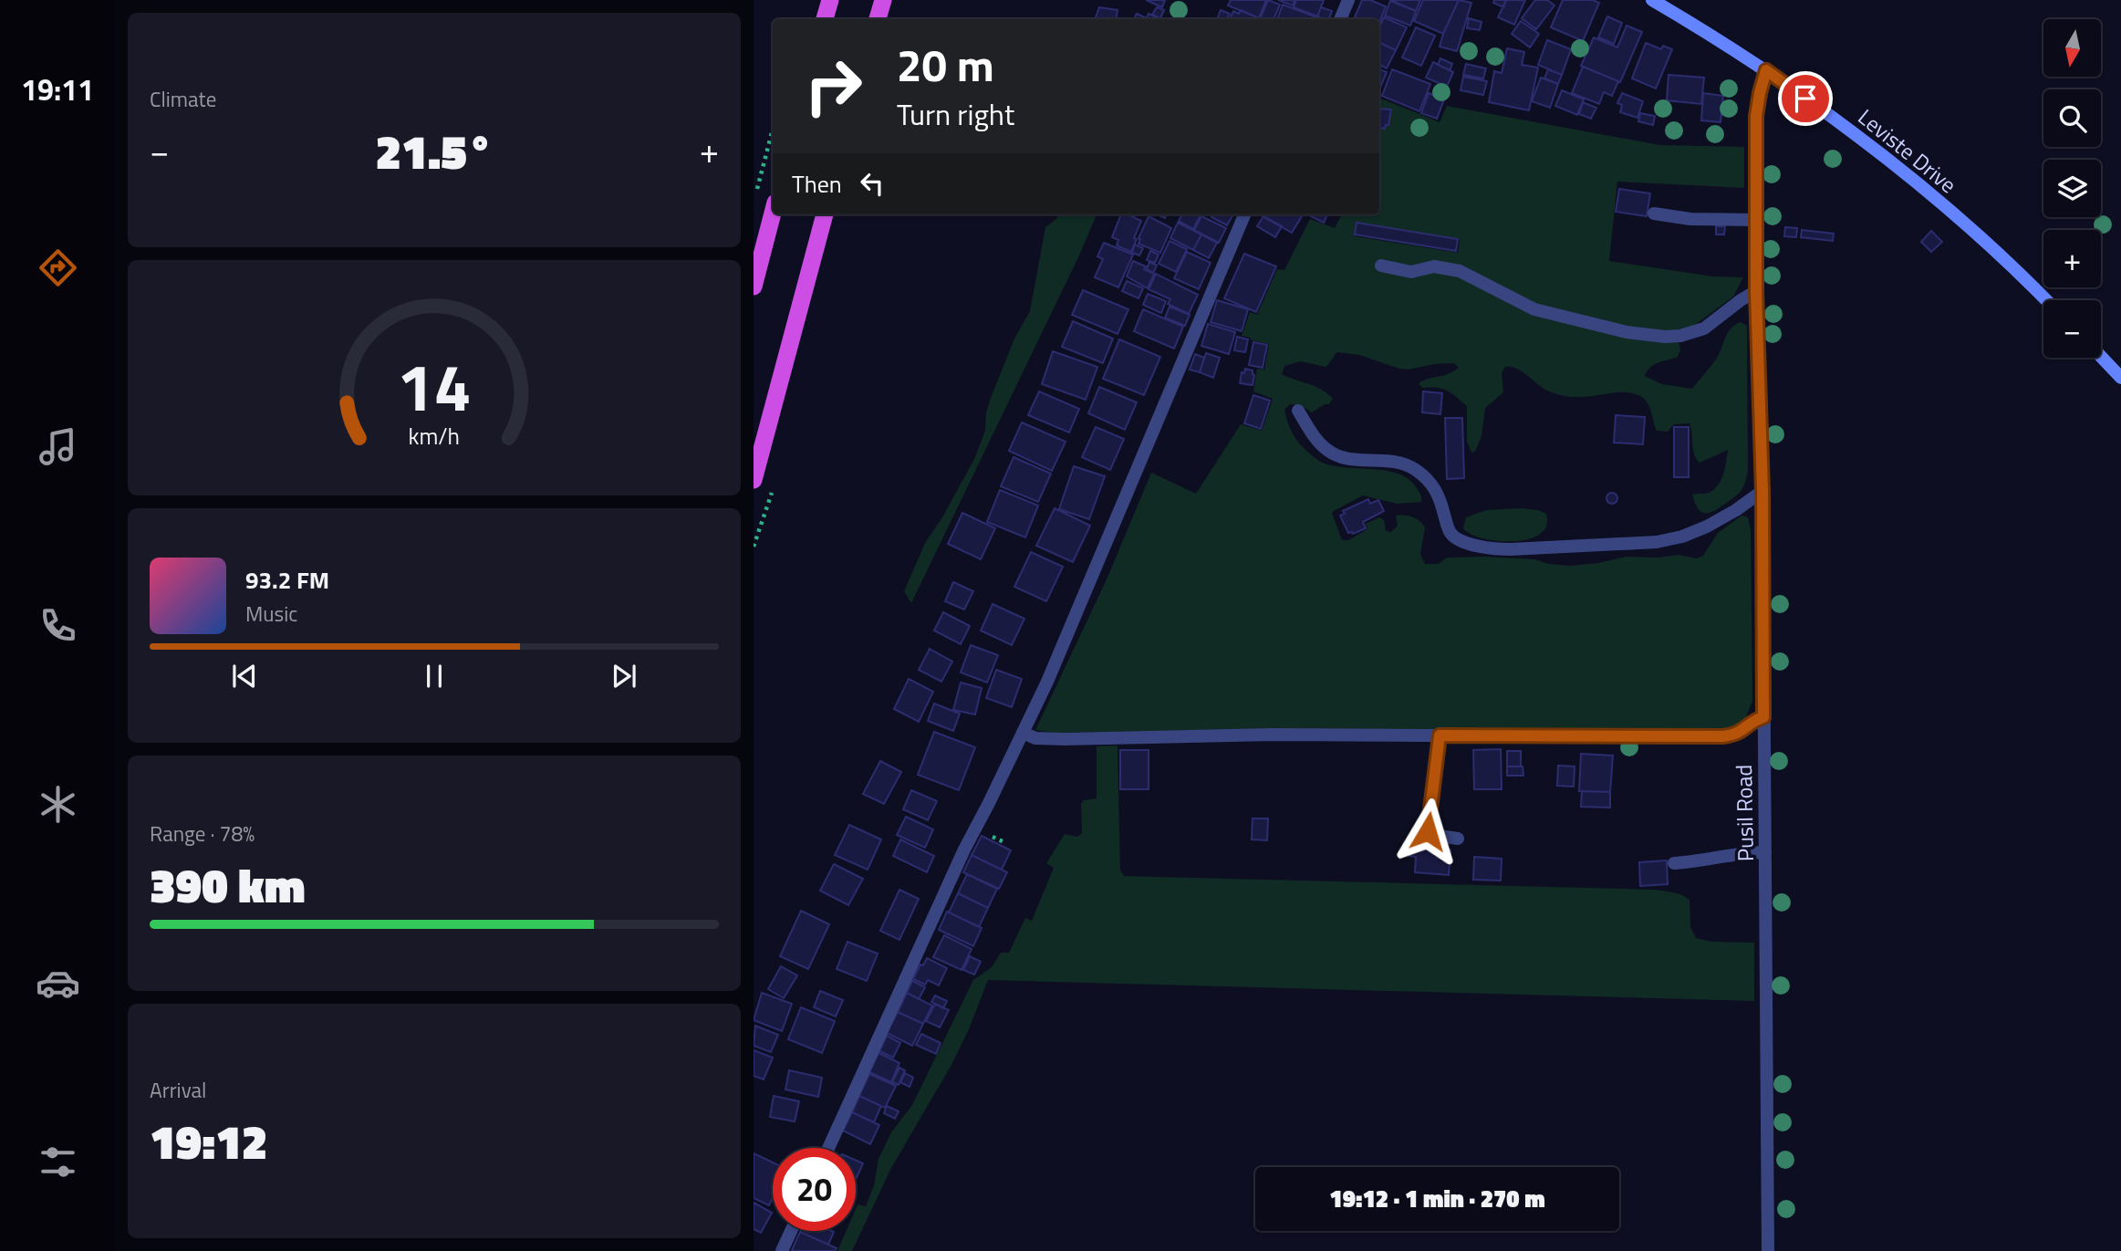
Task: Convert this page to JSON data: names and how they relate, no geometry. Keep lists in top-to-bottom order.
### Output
{
  "streets": {
    "main road": ["Leviste Drive"],
    "street": ["Pusil Road"]
  },
  "crossings": [
    ["Leviste Drive", "Pusil Road"]
  ],
  "north": "bottom",
  "page": {
    "tabs": "19:11",
    "tile": [
      "Climate",
      ["Range · 78%", "390 km"],
      ["Arrival", "19:12"]
    ],
    "map_buttons": ["+", "−"],
    "turn": ["20 m", "Turn right"],
    "heat": ["−", "21.5°", "+"],
    "then": "Then",
    "song": ["93.2 FM", "Music"],
    "limit": "20",
    "trip": "19:12 · 1 min · 270 m",
    "gauge": ["14", "km/h"]
  }
}
